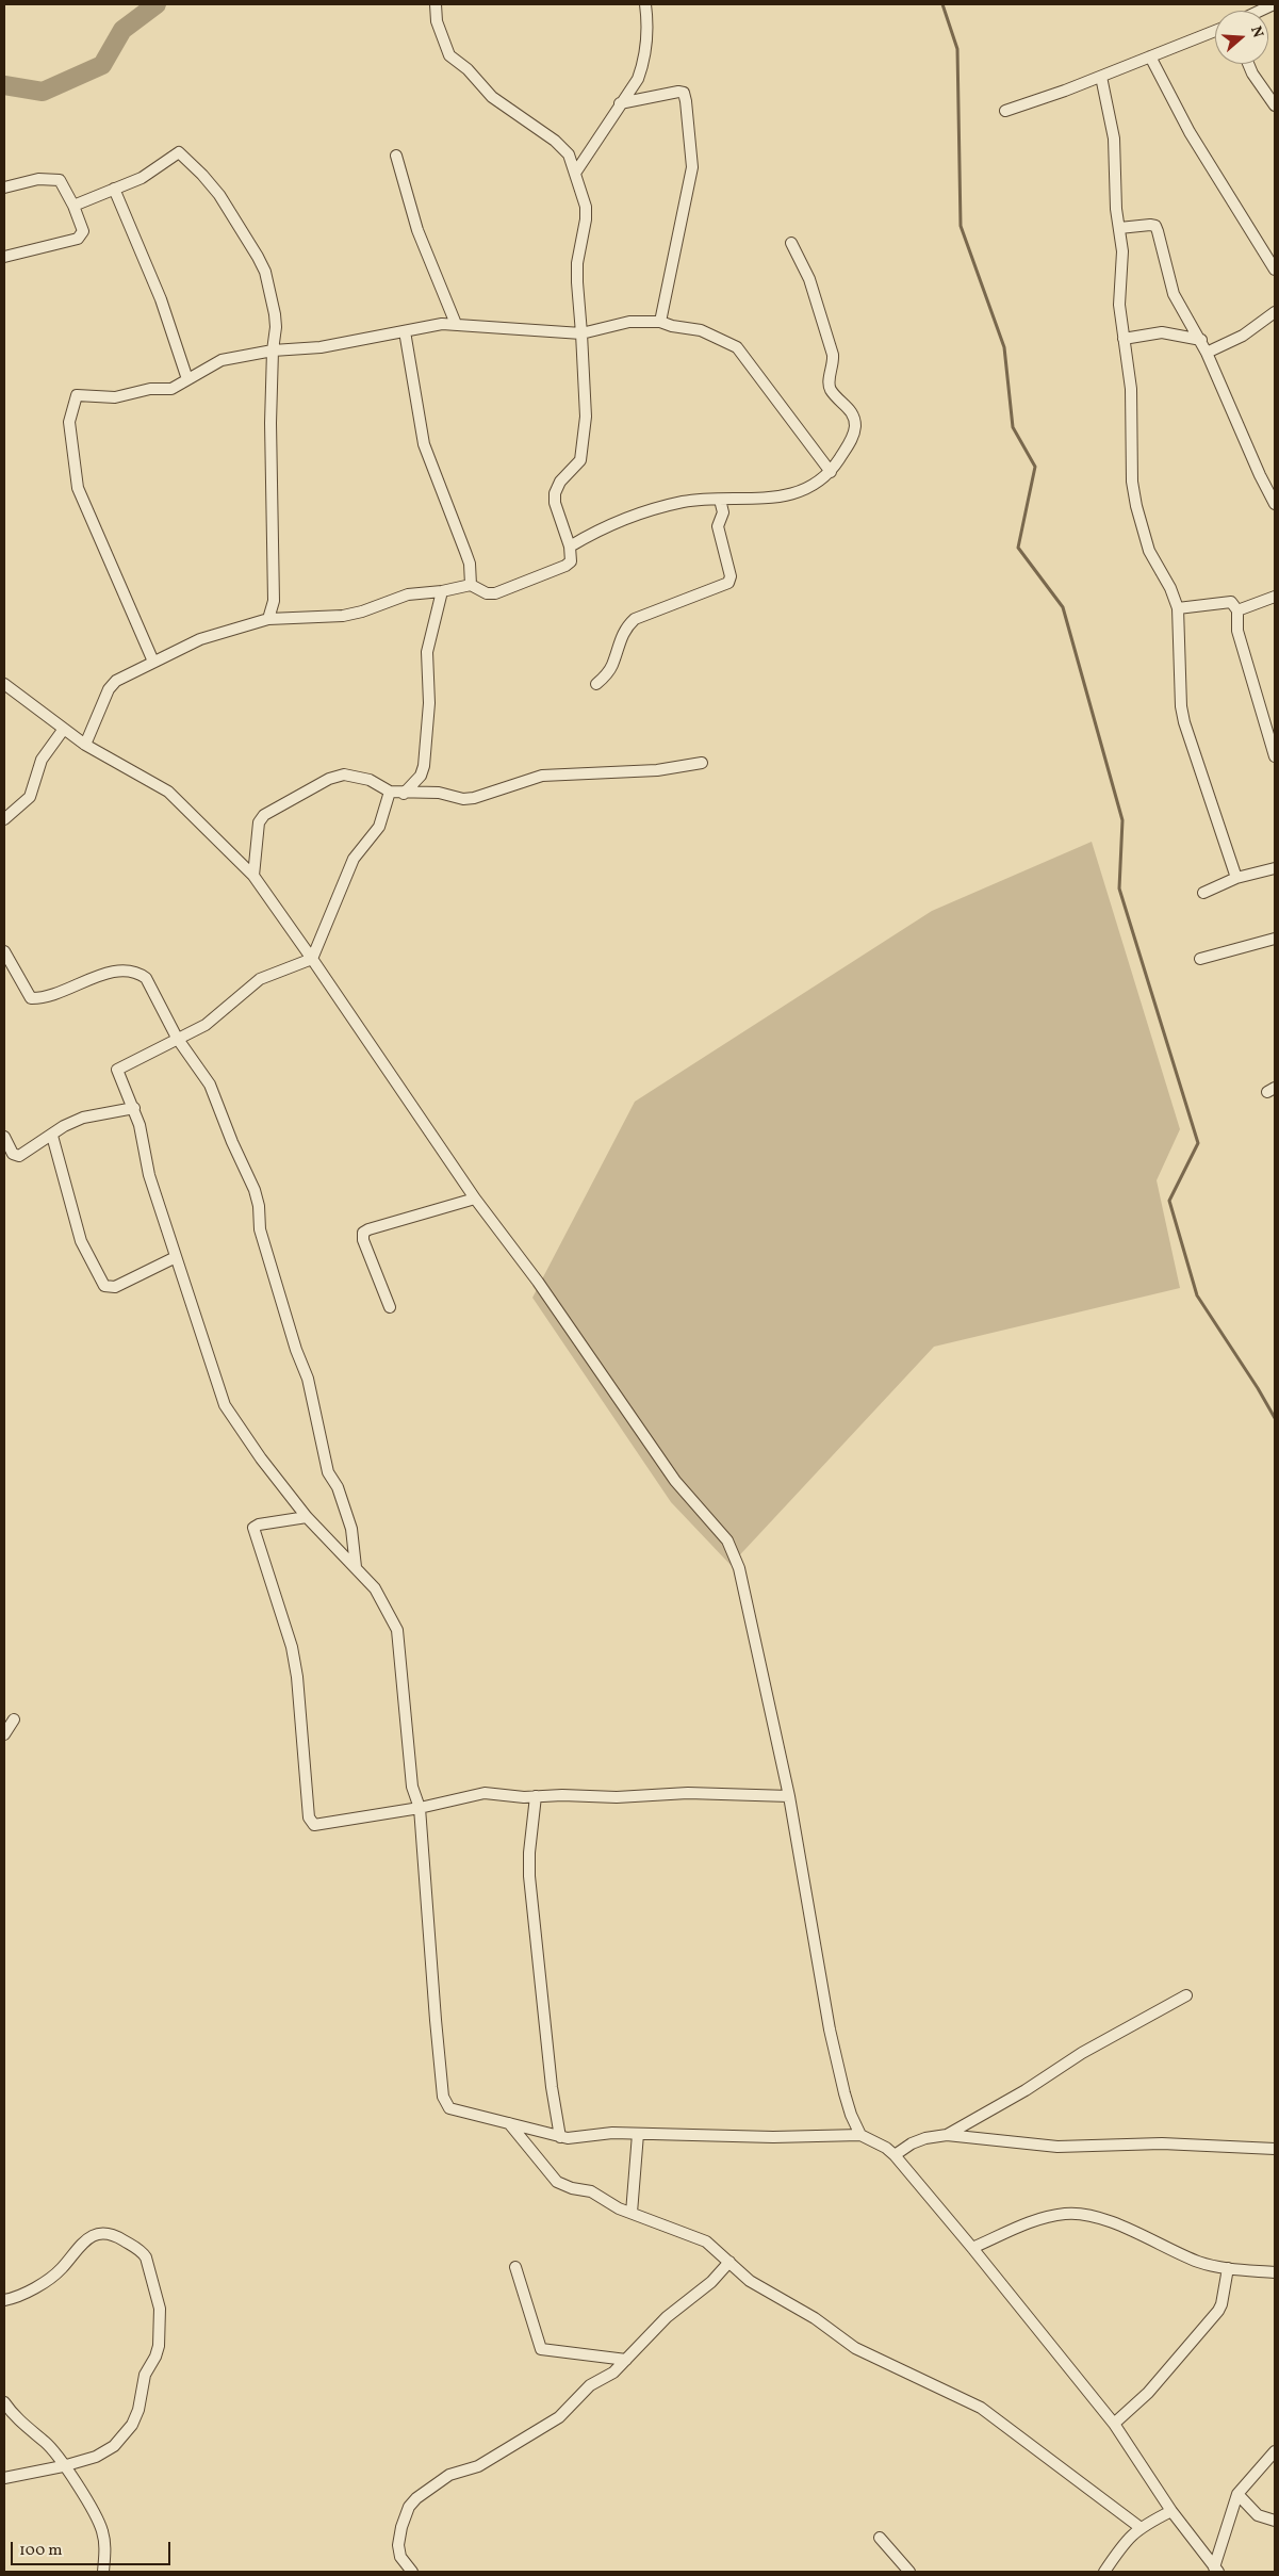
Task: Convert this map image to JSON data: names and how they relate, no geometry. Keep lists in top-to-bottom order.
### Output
{
  "scale_bar": "100 m",
  "north": "right"
}
